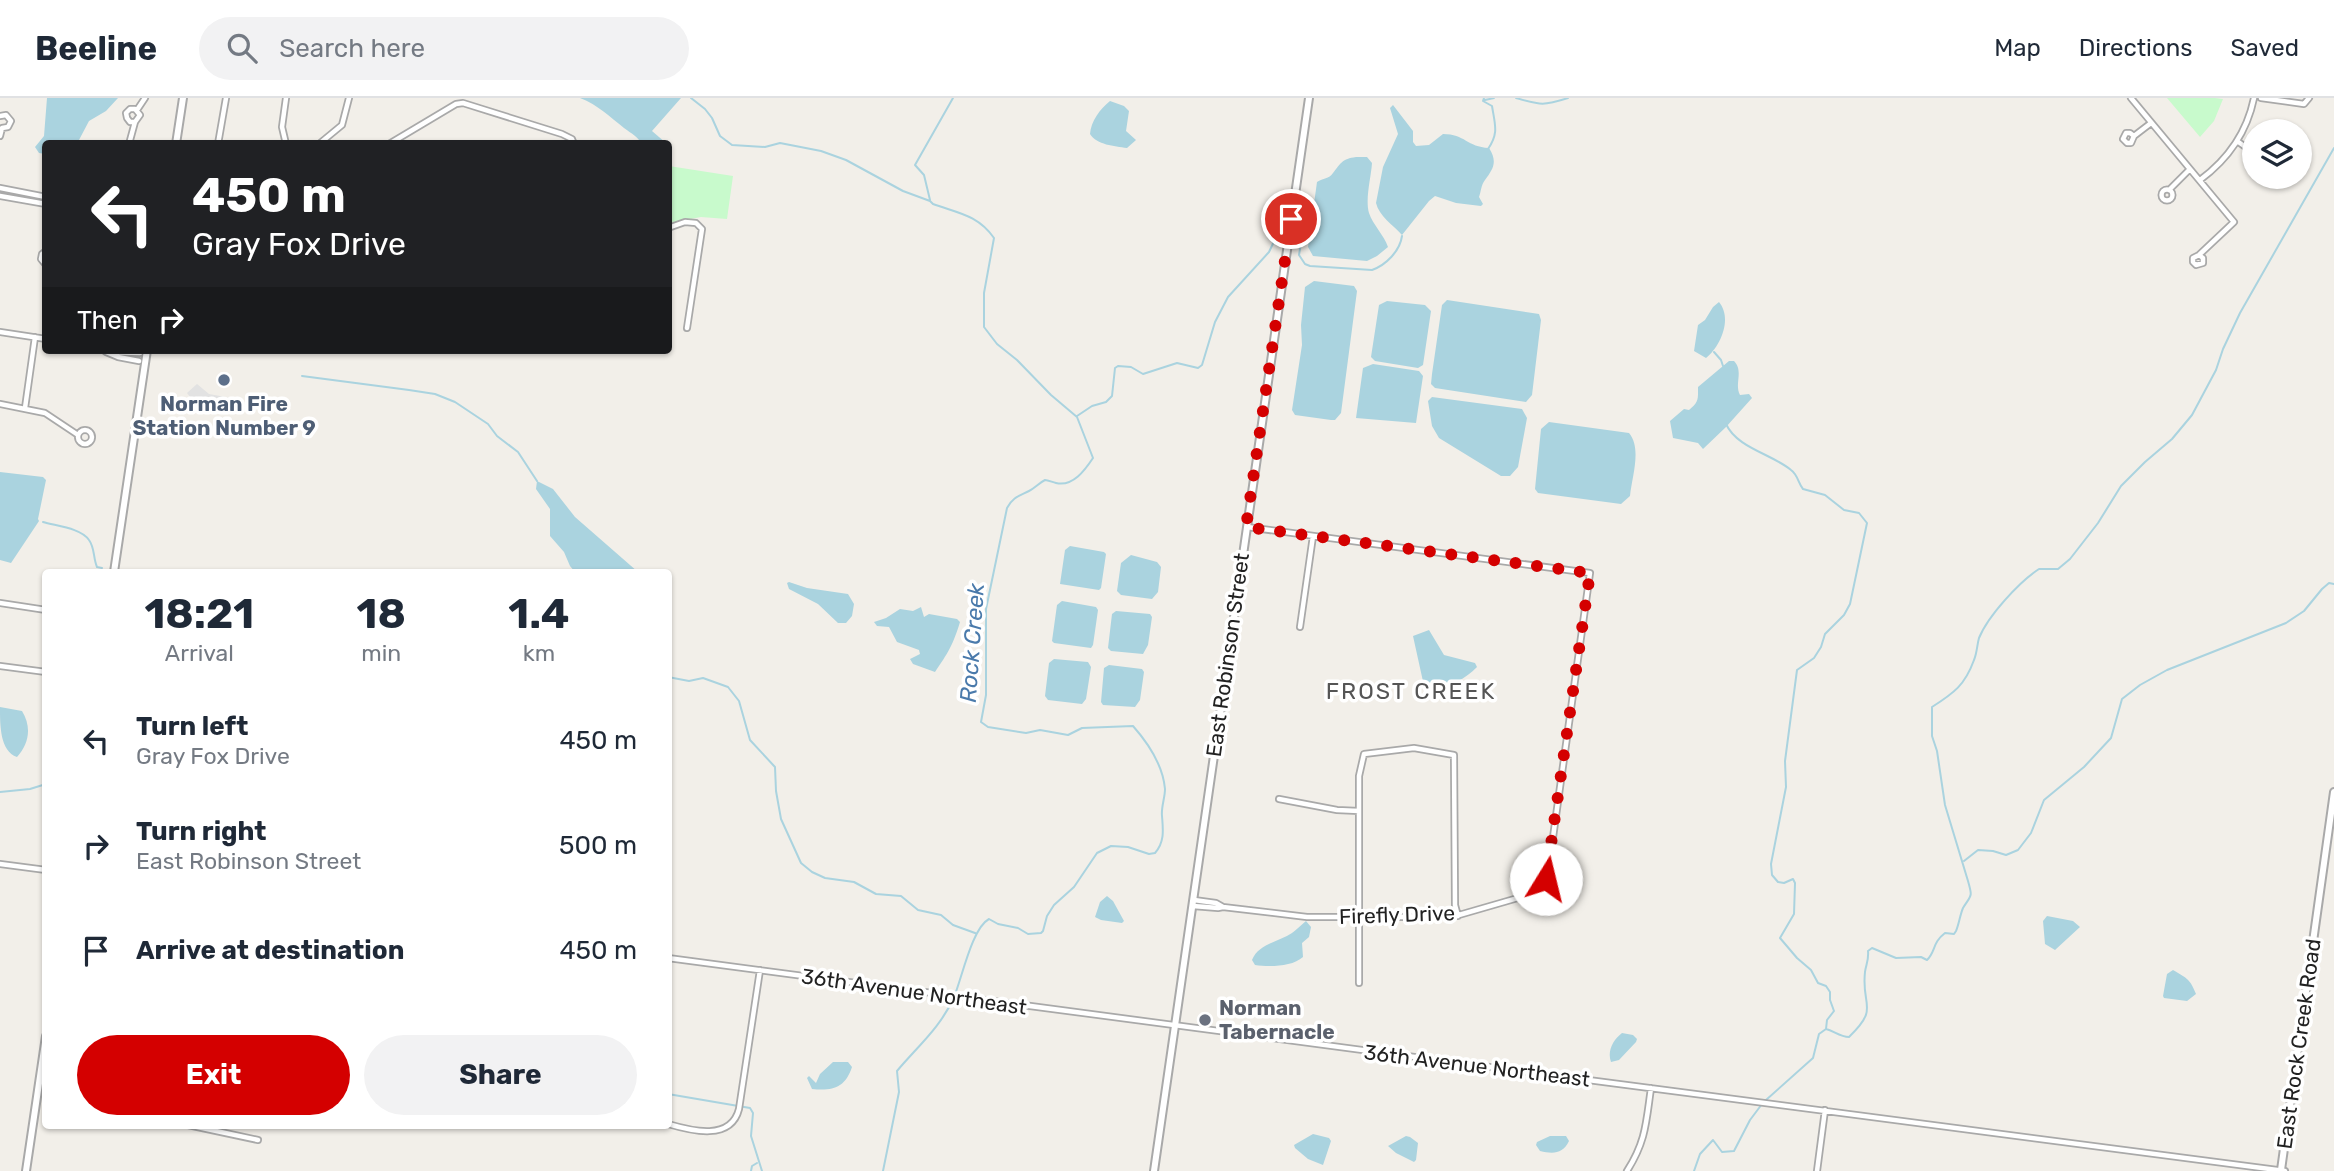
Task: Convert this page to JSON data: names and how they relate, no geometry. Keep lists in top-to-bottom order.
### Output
{
  "streets": {
    "street": [
      "East Robinson Street",
      "Firefly Drive",
      "36th Avenue Northeast",
      "East Rock Creek Road"
    ]
  },
  "crossings": [
    ["East Robinson Street", "Firefly Drive"],
    ["East Robinson Street", "36th Avenue Northeast"],
    ["36th Avenue Northeast", "East Rock Creek Road"]
  ],
  "districts": ["FROST CREEK"],
  "water": ["Rock Creek"],
  "places": ["Norman Fire Station Number 9", "Norman Tabernacle"],
  "page": {
    "header": "Beeline",
    "search": "Search here",
    "nav": ["Map", "Directions", "Saved"],
    "turn": ["450 m", "Gray Fox Drive"],
    "then": "Then",
    "eta": [
      "18:21",
      "Arrival",
      "18",
      "min",
      "1.4",
      "km"
    ],
    "list": [
      {
        "name": "Turn left",
        "note": "Gray Fox Drive",
        "value": "450 m"
      },
      {
        "name": "Turn right",
        "note": "East Robinson Street",
        "value": "500 m"
      },
      {
        "name": "Arrive at destination",
        "value": "450 m"
      }
    ],
    "buttons": ["Exit", "Share"]
  }
}
